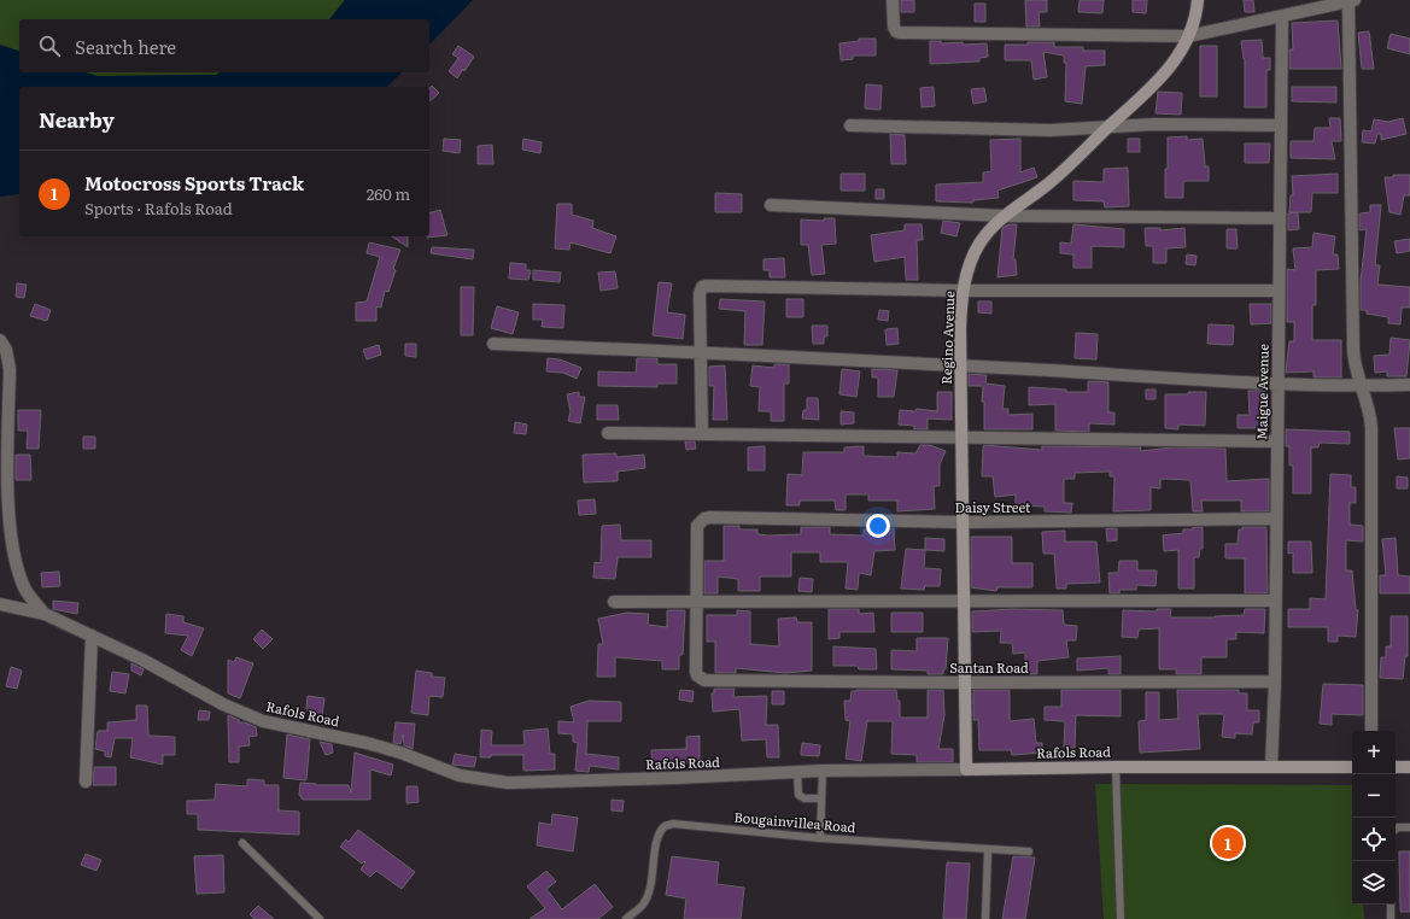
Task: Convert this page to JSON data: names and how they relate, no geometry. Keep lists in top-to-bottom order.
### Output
{
  "streets": {
    "street": [
      "Regino Avenue",
      "Maigue Avenue",
      "Daisy Street",
      "Santan Road",
      "Rafols Road"
    ],
    "lane": ["Bougainvillea Road"]
  },
  "crossings": [
    ["Regino Avenue", "Daisy Street"],
    ["Regino Avenue", "Santan Road"],
    ["Regino Avenue", "Rafols Road"],
    ["Maigue Avenue", "Daisy Street"],
    ["Maigue Avenue", "Santan Road"],
    ["Maigue Avenue", "Rafols Road"],
    ["Daisy Street", "Santan Road"]
  ],
  "page": {
    "search": "Search here",
    "heading": "Nearby",
    "list": [
      {
        "mark": "1",
        "name": "Motocross Sports Track",
        "note": "Sports · Rafols Road",
        "value": "260 m"
      }
    ],
    "map_buttons": ["+", "−"],
    "pins": "1"
  }
}
